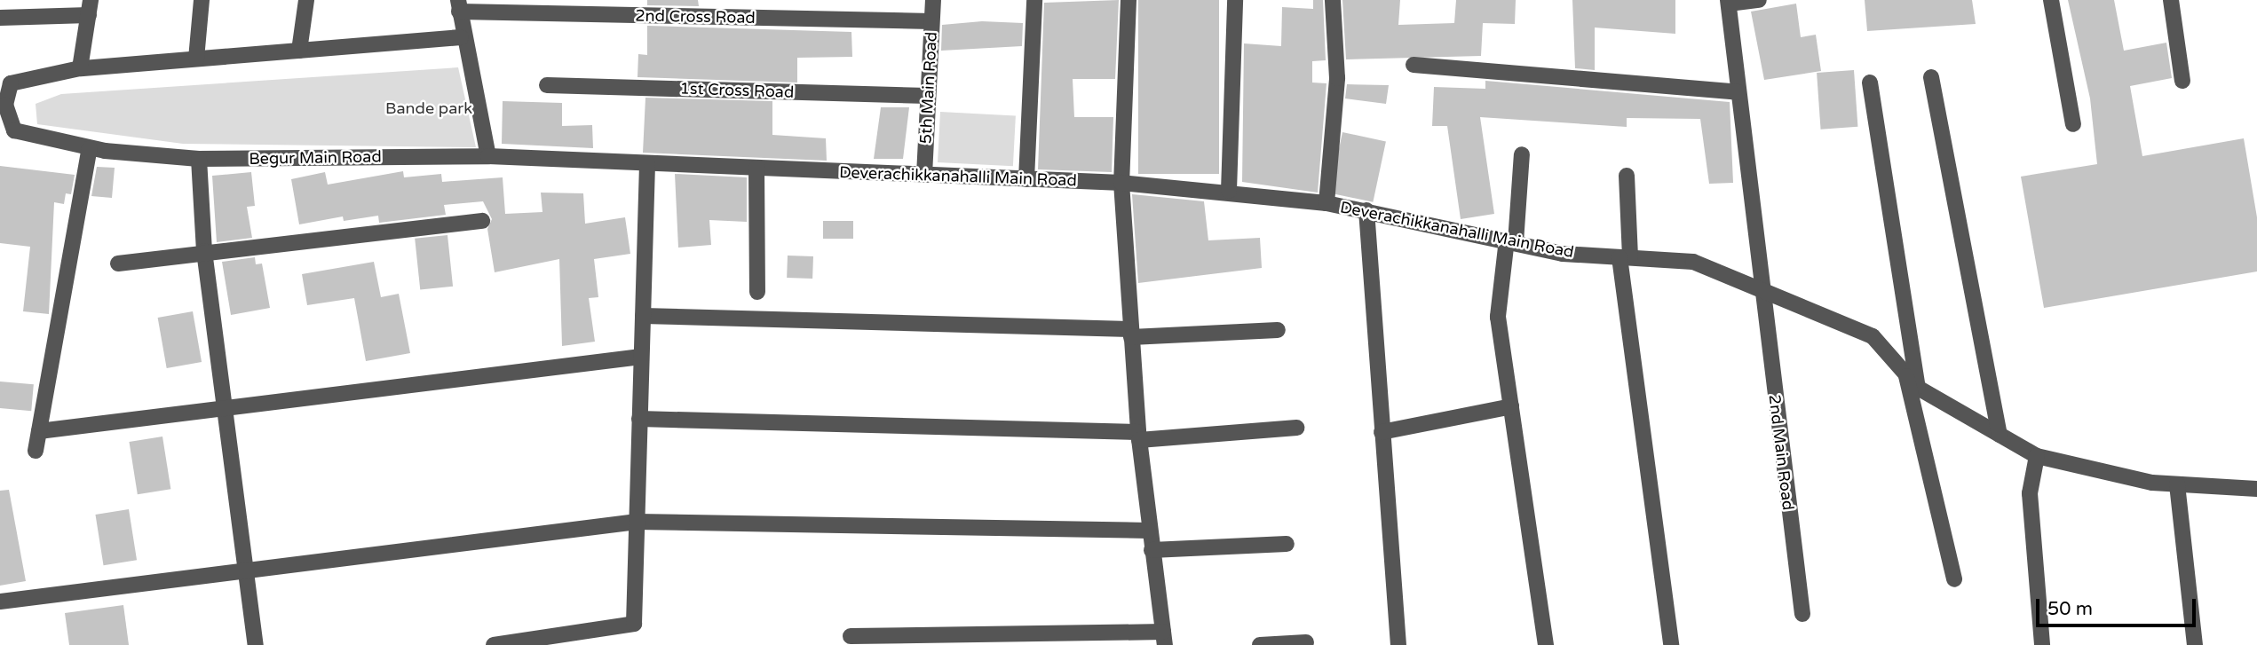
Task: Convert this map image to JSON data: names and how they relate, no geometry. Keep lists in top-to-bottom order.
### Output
{
  "streets": {
    "street": [
      "2nd Cross Road",
      "5th Main Road",
      "1st Cross Road",
      "Begur Main Road",
      "Deverachikkanahalli Main Road",
      "2nd Main Road"
    ]
  },
  "crossings": [
    ["2nd Cross Road", "5th Main Road"],
    ["5th Main Road", "1st Cross Road"],
    ["5th Main Road", "Deverachikkanahalli Main Road"],
    ["Begur Main Road", "Deverachikkanahalli Main Road"],
    ["Deverachikkanahalli Main Road", "2nd Main Road"]
  ],
  "parks": ["Bande park"],
  "scale_bar": "50 m"
}
